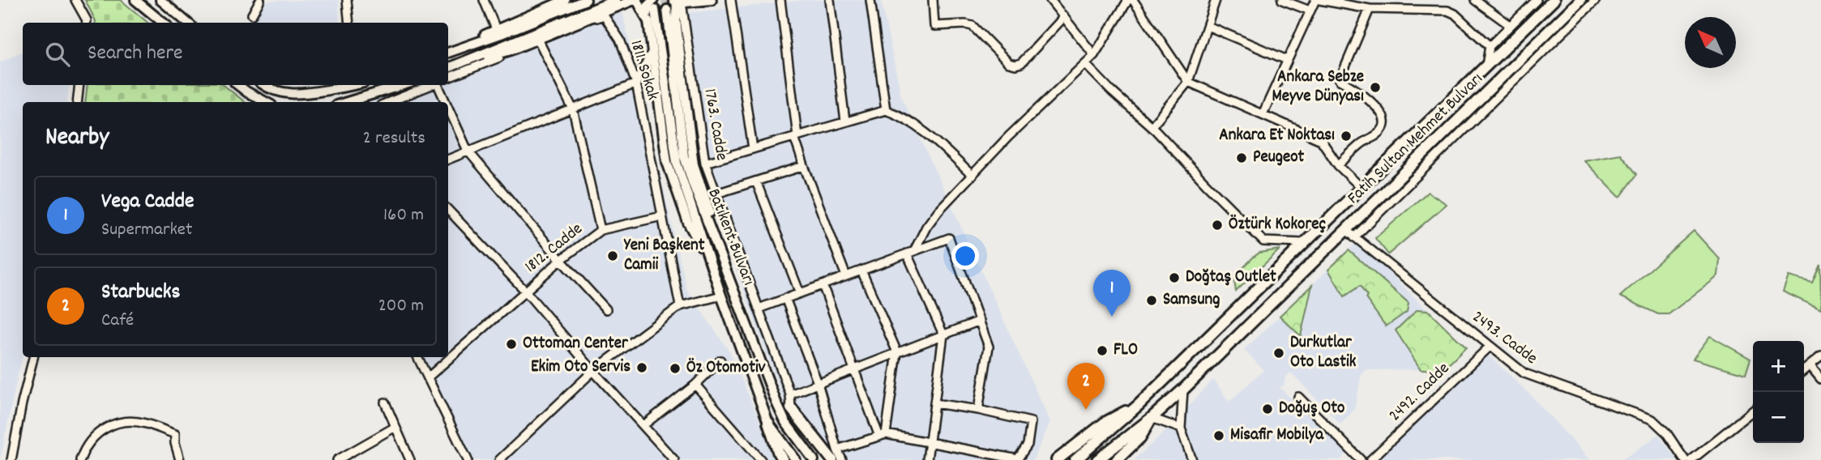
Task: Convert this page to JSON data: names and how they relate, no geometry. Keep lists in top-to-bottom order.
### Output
{
  "streets": {
    "highway": ["Fatih Sultan Mehmet Bulvarı"],
    "main road": ["Batıkent Bulvarı"],
    "street": [
      "1811. Sokak",
      "1763. Cadde",
      "1812. Cadde",
      "2493. Cadde",
      "2492. Cadde"
    ]
  },
  "crossings": [
    ["1811. Sokak", "1812. Cadde"],
    ["Fatih Sultan Mehmet Bulvarı", "2493. Cadde"],
    ["2493. Cadde", "2492. Cadde"]
  ],
  "places": [
    "Ankara Sebze Meyve Dünyası",
    "Ankara Et Noktası",
    "Peugeot",
    "Öztürk Kokoreç",
    "Yeni Başkent Camii",
    "Doğtaş Outlet",
    "Samsung",
    "Ottoman Center",
    "FLO",
    "Durkutlar Oto Lastik",
    "Ekim Oto Servis",
    "Öz Otomotiv",
    "Doğuş Oto",
    "Misafir Mobilya"
  ],
  "north": "top left",
  "page": {
    "search": "Search here",
    "heading": ["Nearby", "2 results"],
    "list": [
      {
        "mark": "1",
        "name": "Vega Cadde",
        "note": "Supermarket",
        "value": "160 m"
      },
      {
        "mark": "2",
        "name": "Starbucks",
        "note": "Café",
        "value": "200 m"
      }
    ],
    "pins": ["1", "2"],
    "map_buttons": ["+", "−"]
  }
}
